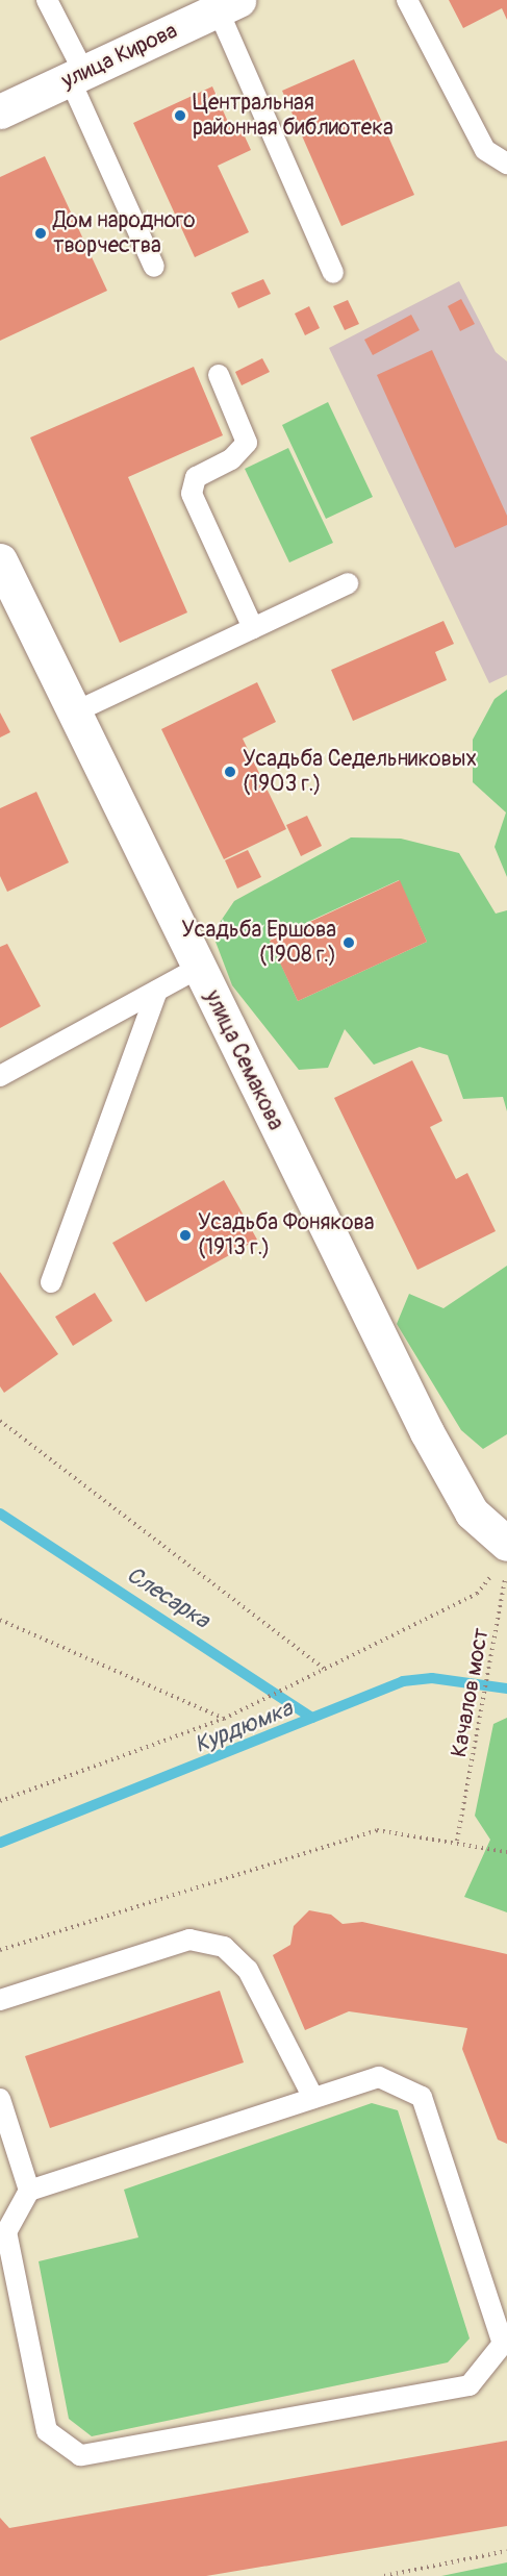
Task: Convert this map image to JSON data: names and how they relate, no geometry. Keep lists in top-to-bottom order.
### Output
{
  "streets": {
    "street": ["улица Кирова", "улица Семакова"],
    "path": ["Качалов мост"]
  },
  "water": ["Слесарка", "Курдюмка"],
  "places": [
    "Центральная районная библиотека",
    "Дом народного творчества",
    "Усадьба Седельниковых (1903 г.)",
    "Усадьба Ершова (1908 г.)",
    "Усадьба Фонякова (1913 г.)"
  ]
}
